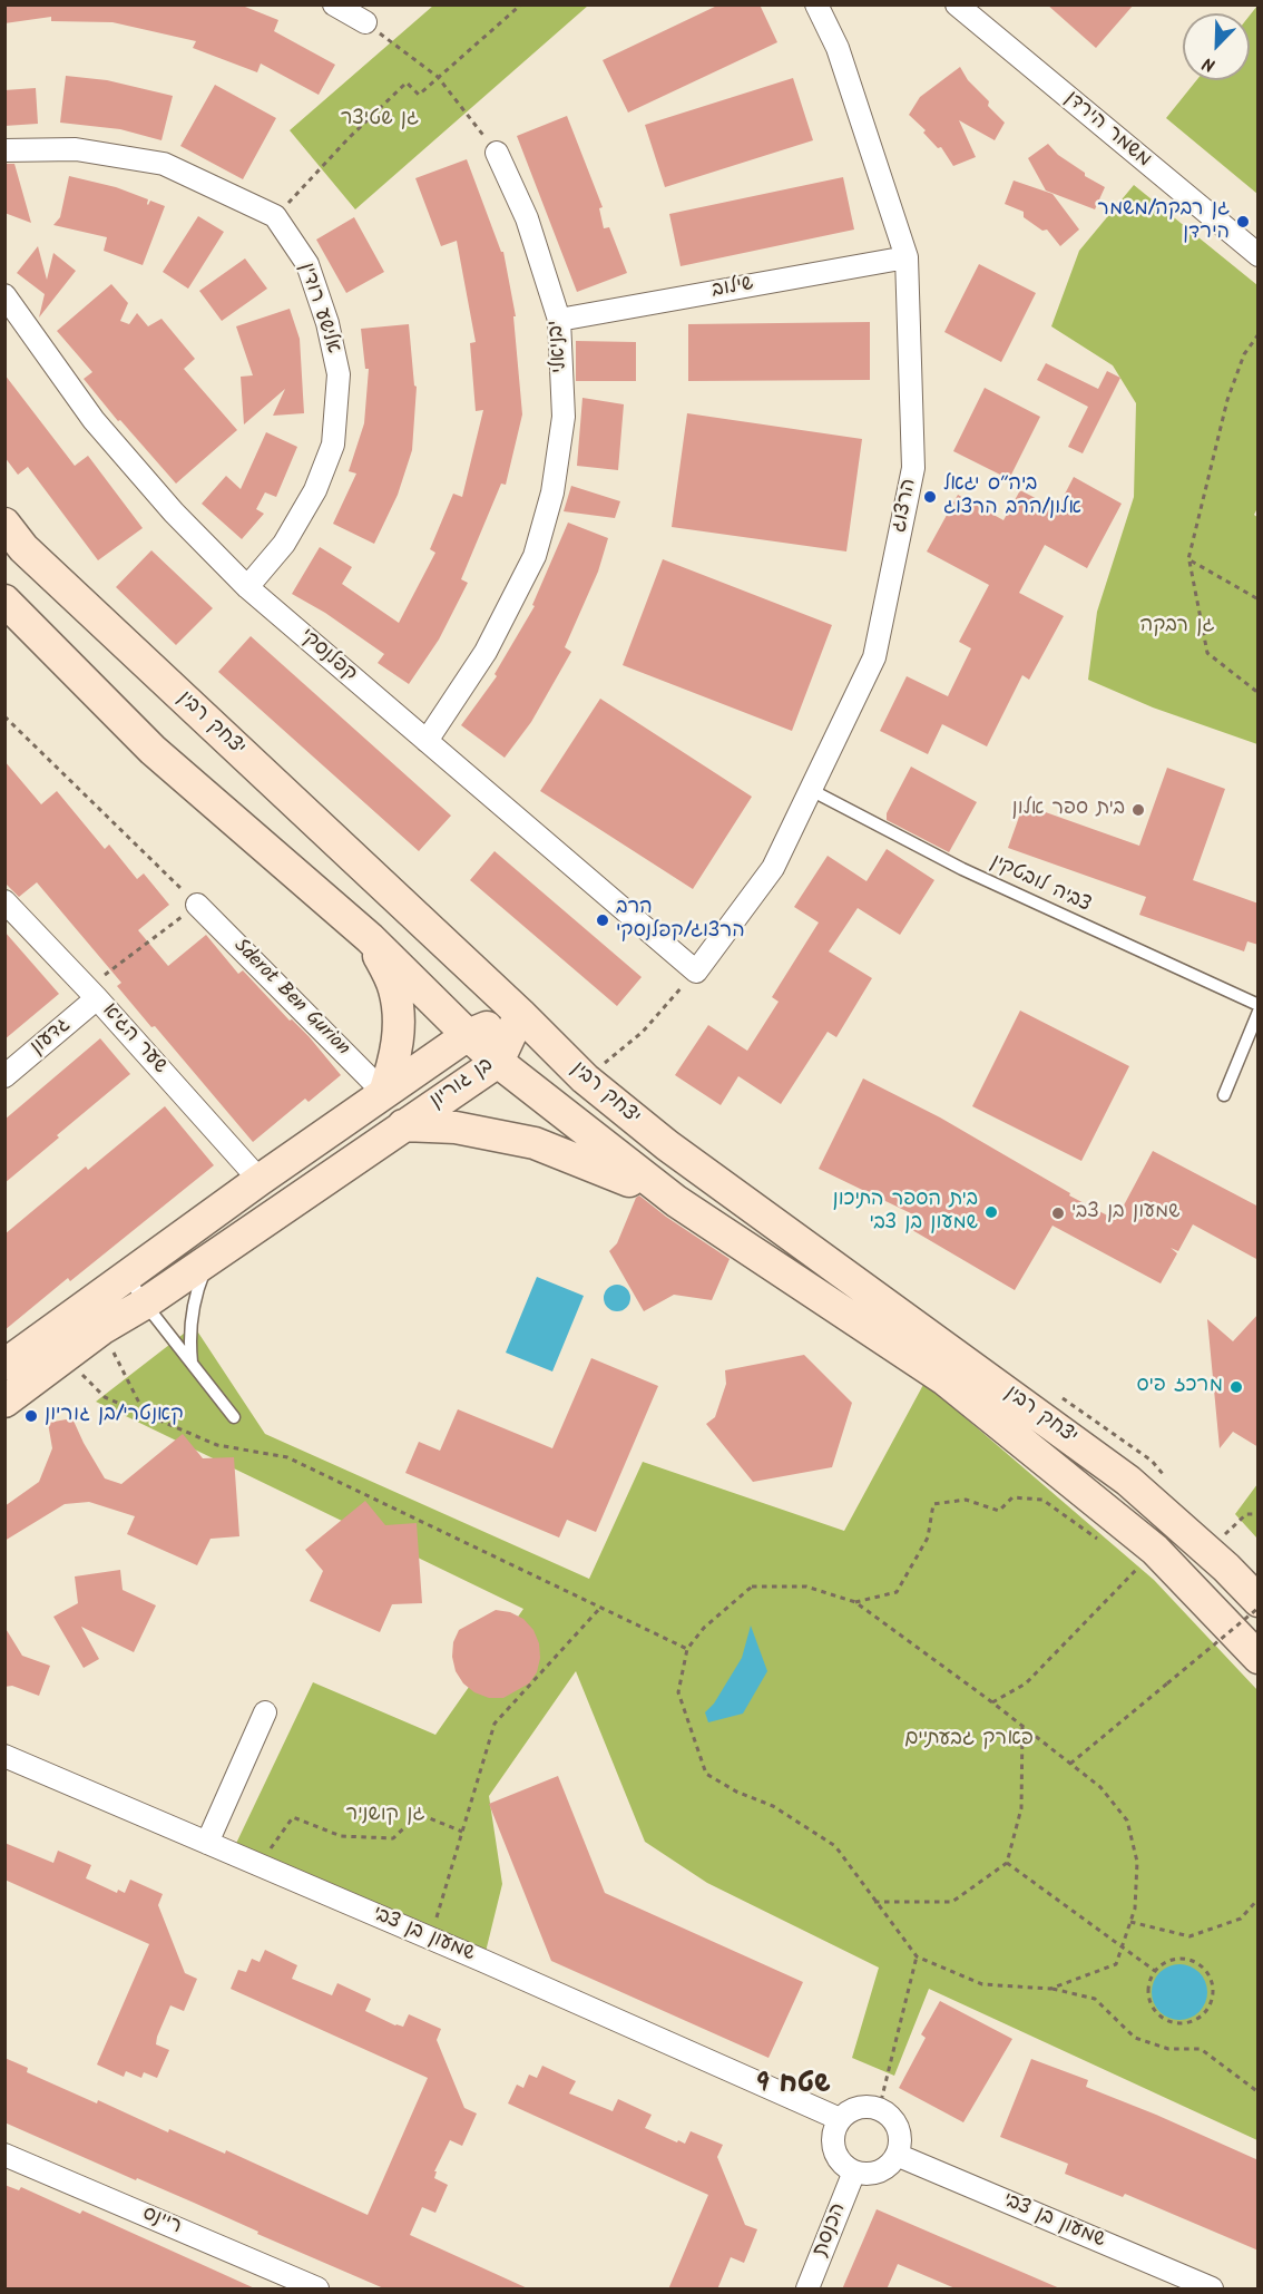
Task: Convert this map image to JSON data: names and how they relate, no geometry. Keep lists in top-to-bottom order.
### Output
{
  "streets": {
    "main road": ["יצחק רבין", "בן גוריון"],
    "street": [
      "משמר הירדן",
      "שילוב",
      "אלישע רודין",
      "יבניאלי",
      "הרצוג",
      "קפלנסקי",
      "Sderot Ben Gurion",
      "גדעון",
      "שער הגיא",
      "שמעון בן צבי",
      "ריינס",
      "הכנסת"
    ],
    "lane": ["צביה לובטקין"]
  },
  "crossings": [
    ["שילוב", "יבניאלי"],
    ["שילוב", "הרצוג"],
    ["אלישע רודין", "קפלנסקי"],
    ["יבניאלי", "קפלנסקי"],
    ["הרצוג", "קפלנסקי"],
    ["הרצוג", "צביה לובטקין"],
    ["יצחק רבין", "בן גוריון"],
    ["Sderot Ben Gurion", "בן גוריון"],
    ["גדעון", "שער הגיא"],
    ["שער הגיא", "בן גוריון"],
    ["שמעון בן צבי", "הכנסת"]
  ],
  "districts": ["שטח 9"],
  "parks": [
    "גן שטיצר",
    "גן רבקה",
    "פארק גבעתיים",
    "גן קושניר"
  ],
  "places": [
    "גן רבקה/משמר הירדן",
    "ביה״ס יגאל אלון/הרב הרצוג",
    "בית ספר אלון",
    "הרב הרצוג/קפלנסקי",
    "בית הספר התיכון שמעון בן צבי",
    "שמעון בן צבי",
    "מרכז פיס",
    "קאנטרי/בן גוריון"
  ],
  "north": "bottom left"
}
